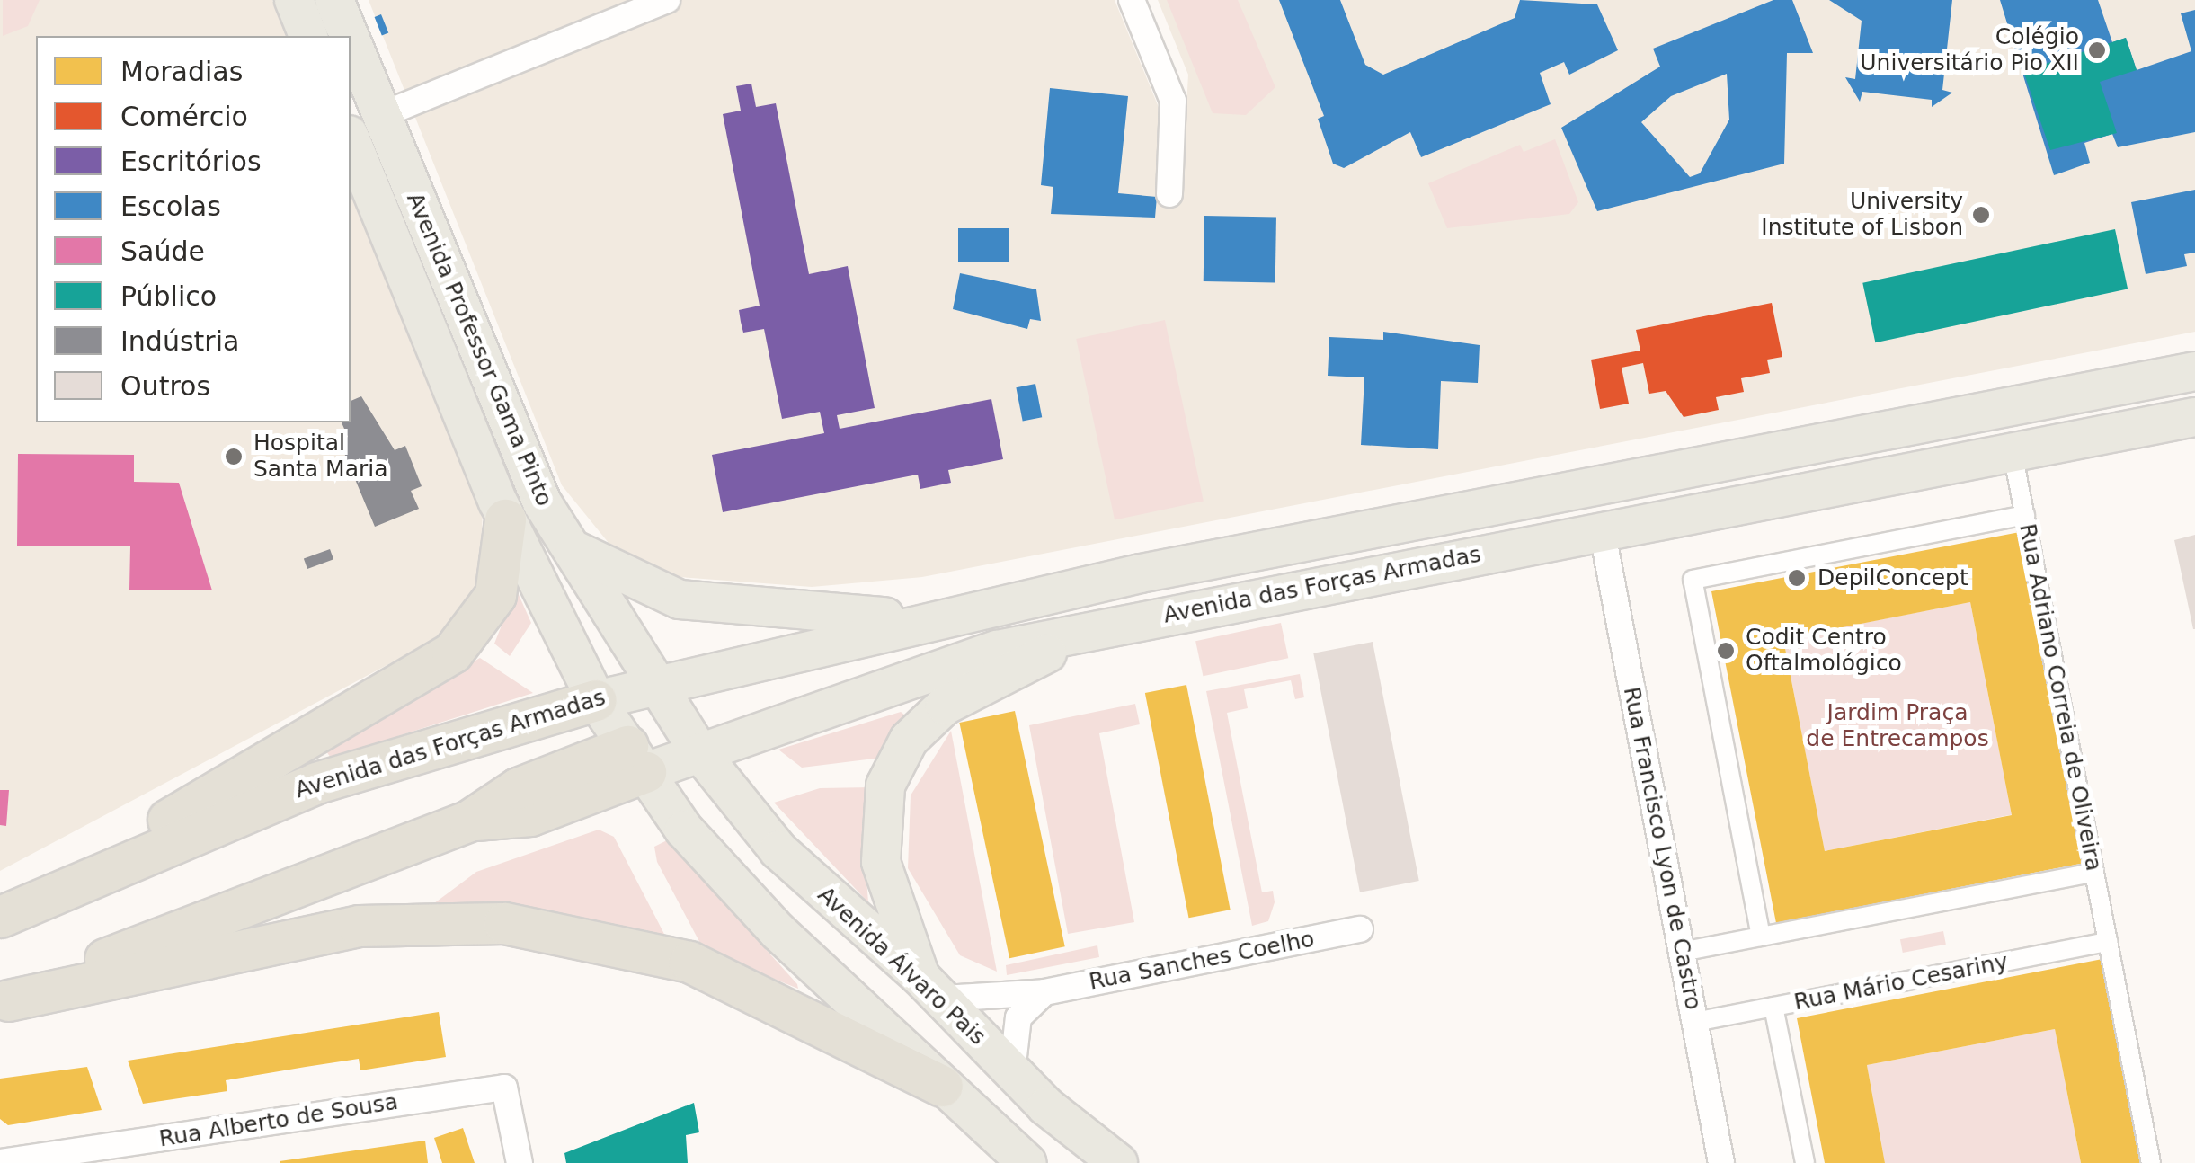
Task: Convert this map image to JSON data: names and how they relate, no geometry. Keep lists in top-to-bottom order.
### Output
{
  "streets": {
    "highway": ["Avenida das Forças Armadas"],
    "main road": ["Avenida Professor Gama Pinto", "Avenida Álvaro Pais"],
    "street": [
      "Rua Adriano Correia de Oliveira",
      "Rua Francisco Lyon de Castro",
      "Rua Sanches Coelho",
      "Rua Mário Cesariny",
      "Rua Alberto de Sousa"
    ]
  },
  "crossings": [
    ["Avenida Professor Gama Pinto", "Avenida das Forças Armadas"],
    ["Avenida Professor Gama Pinto", "Avenida Álvaro Pais"],
    ["Avenida das Forças Armadas", "Rua Adriano Correia de Oliveira"],
    ["Avenida das Forças Armadas", "Rua Francisco Lyon de Castro"],
    ["Avenida das Forças Armadas", "Avenida Álvaro Pais"],
    ["Rua Adriano Correia de Oliveira", "Rua Mário Cesariny"],
    ["Rua Francisco Lyon de Castro", "Rua Mário Cesariny"],
    ["Rua Sanches Coelho", "Avenida Álvaro Pais"]
  ],
  "parks": ["Jardim Praça de Entrecampos"],
  "places": [
    "Colégio Universitário Pio XII",
    "University Institute of Lisbon",
    "Hospital Santa Maria",
    "DepilConcept",
    "Codit Centro Oftalmológico"
  ],
  "legend": [
    "Moradias",
    "Comércio",
    "Escritórios",
    "Escolas",
    "Saúde",
    "Público",
    "Indústria",
    "Outros"
  ]
}
